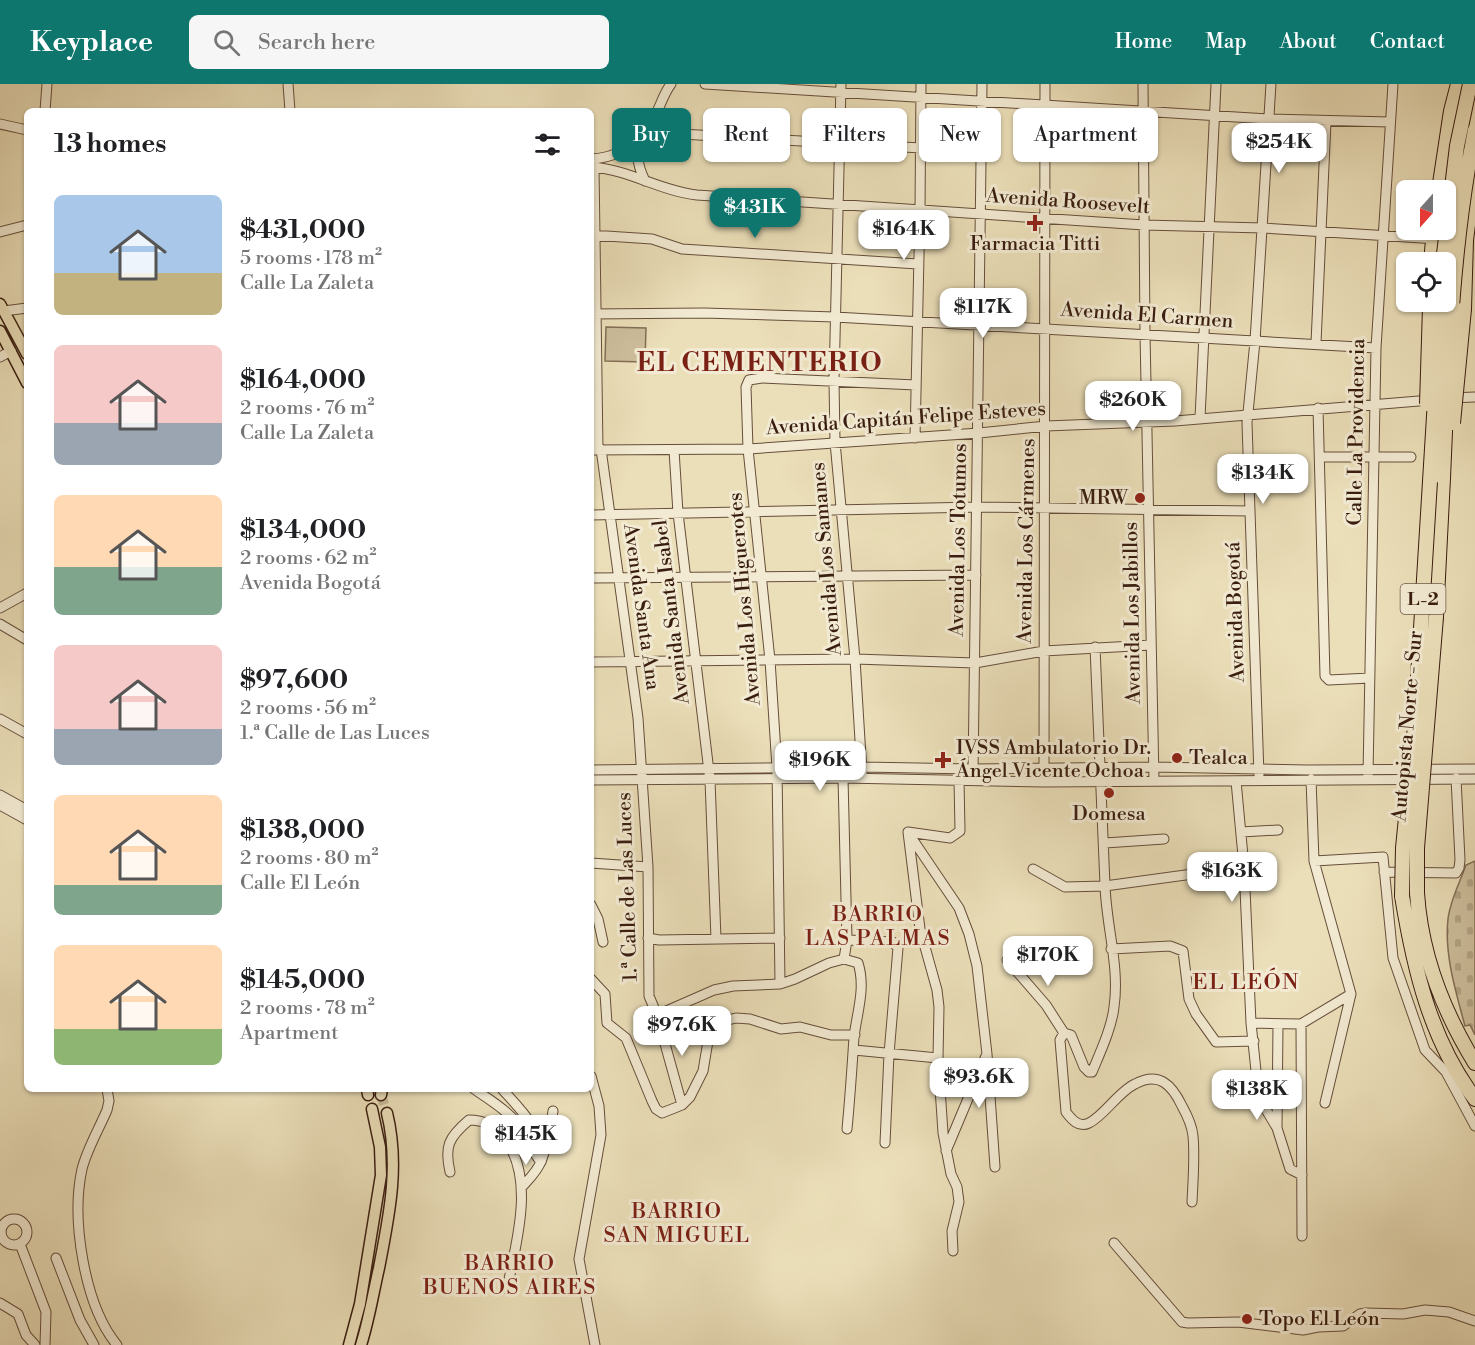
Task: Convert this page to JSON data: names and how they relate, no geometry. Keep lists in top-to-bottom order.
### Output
{
  "streets": {
    "highway": ["L-2", "Autopista Norte - Sur"],
    "street": [
      "Avenida Roosevelt",
      "Avenida El Carmen",
      "Avenida Capitán Felipe Esteves",
      "Calle La Providencia",
      "Avenida Los Totumos",
      "Avenida Los Cármenes",
      "Avenida Los Samanes",
      "Avenida Los Higuerotes",
      "Avenida Santa Ana",
      "Avenida Santa Isabel",
      "Avenida Bogotá",
      "Avenida Los Jabillos",
      "1.ª Calle de Las Luces"
    ]
  },
  "crossings": [
    ["Avenida Roosevelt", "Calle La Providencia"],
    ["Avenida Roosevelt", "Avenida Los Totumos"],
    ["Avenida Roosevelt", "Avenida Los Cármenes"],
    ["Avenida Roosevelt", "Avenida Los Samanes"],
    ["Avenida Roosevelt", "Avenida Bogotá"],
    ["Avenida Roosevelt", "Avenida Los Jabillos"],
    ["Avenida El Carmen", "Calle La Providencia"],
    ["Avenida El Carmen", "Avenida Los Totumos"],
    ["Avenida El Carmen", "Avenida Los Cármenes"],
    ["Avenida El Carmen", "Avenida Los Samanes"],
    ["Avenida El Carmen", "Avenida Bogotá"],
    ["Avenida El Carmen", "Avenida Los Jabillos"],
    ["Avenida Capitán Felipe Esteves", "Calle La Providencia"],
    ["Avenida Capitán Felipe Esteves", "Avenida Los Totumos"],
    ["Avenida Capitán Felipe Esteves", "Avenida Los Cármenes"],
    ["Avenida Capitán Felipe Esteves", "Avenida Los Samanes"],
    ["Avenida Capitán Felipe Esteves", "Avenida Los Higuerotes"],
    ["Avenida Capitán Felipe Esteves", "Avenida Santa Ana"],
    ["Avenida Capitán Felipe Esteves", "Avenida Santa Isabel"],
    ["Avenida Capitán Felipe Esteves", "Avenida Bogotá"],
    ["Avenida Capitán Felipe Esteves", "Avenida Los Jabillos"],
    ["Avenida Los Samanes", "Avenida Los Higuerotes"],
    ["Avenida Santa Ana", "1.ª Calle de Las Luces"]
  ],
  "districts": [
    "EL CEMENTERIO",
    "BARRIO LAS PALMAS",
    "EL LEÓN",
    "BARRIO SAN MIGUEL",
    "BARRIO BUENOS AIRES"
  ],
  "places": {
    "health": ["Farmacia Titti", "IVSS Ambulatorio Dr. Ángel Vicente Ochoa"],
    "other": [
      "MRW",
      "Tealca",
      "Domesa",
      "Topo El León"
    ]
  },
  "north": "bottom",
  "page": {
    "header": "Keyplace",
    "search": "Search here",
    "nav": [
      "Home",
      "Map",
      "About",
      "Contact"
    ],
    "chip": [
      "Buy",
      "Rent",
      "Filters",
      "New",
      "Apartment"
    ],
    "heading": "13 homes",
    "price": [
      "$254K",
      "$431K",
      "$164K",
      "$117K",
      "$260K",
      "$134K",
      "$196K",
      "$163K",
      "$170K",
      "$97.6K",
      "$93.6K",
      "$138K",
      "$145K"
    ],
    "list": [
      {
        "name": "$431,000",
        "note": "5 rooms · 178 m² · Calle La Zaleta"
      },
      {
        "name": "$164,000",
        "note": "2 rooms · 76 m² · Calle La Zaleta"
      },
      {
        "name": "$134,000",
        "note": "2 rooms · 62 m² · Avenida Bogotá"
      },
      {
        "name": "$97,600",
        "note": "2 rooms · 56 m² · 1.ª Calle de Las Luces"
      },
      {
        "name": "$138,000",
        "note": "2 rooms · 80 m² · Calle El León"
      },
      {
        "name": "$145,000",
        "note": "2 rooms · 78 m² · Apartment"
      }
    ]
  }
}
